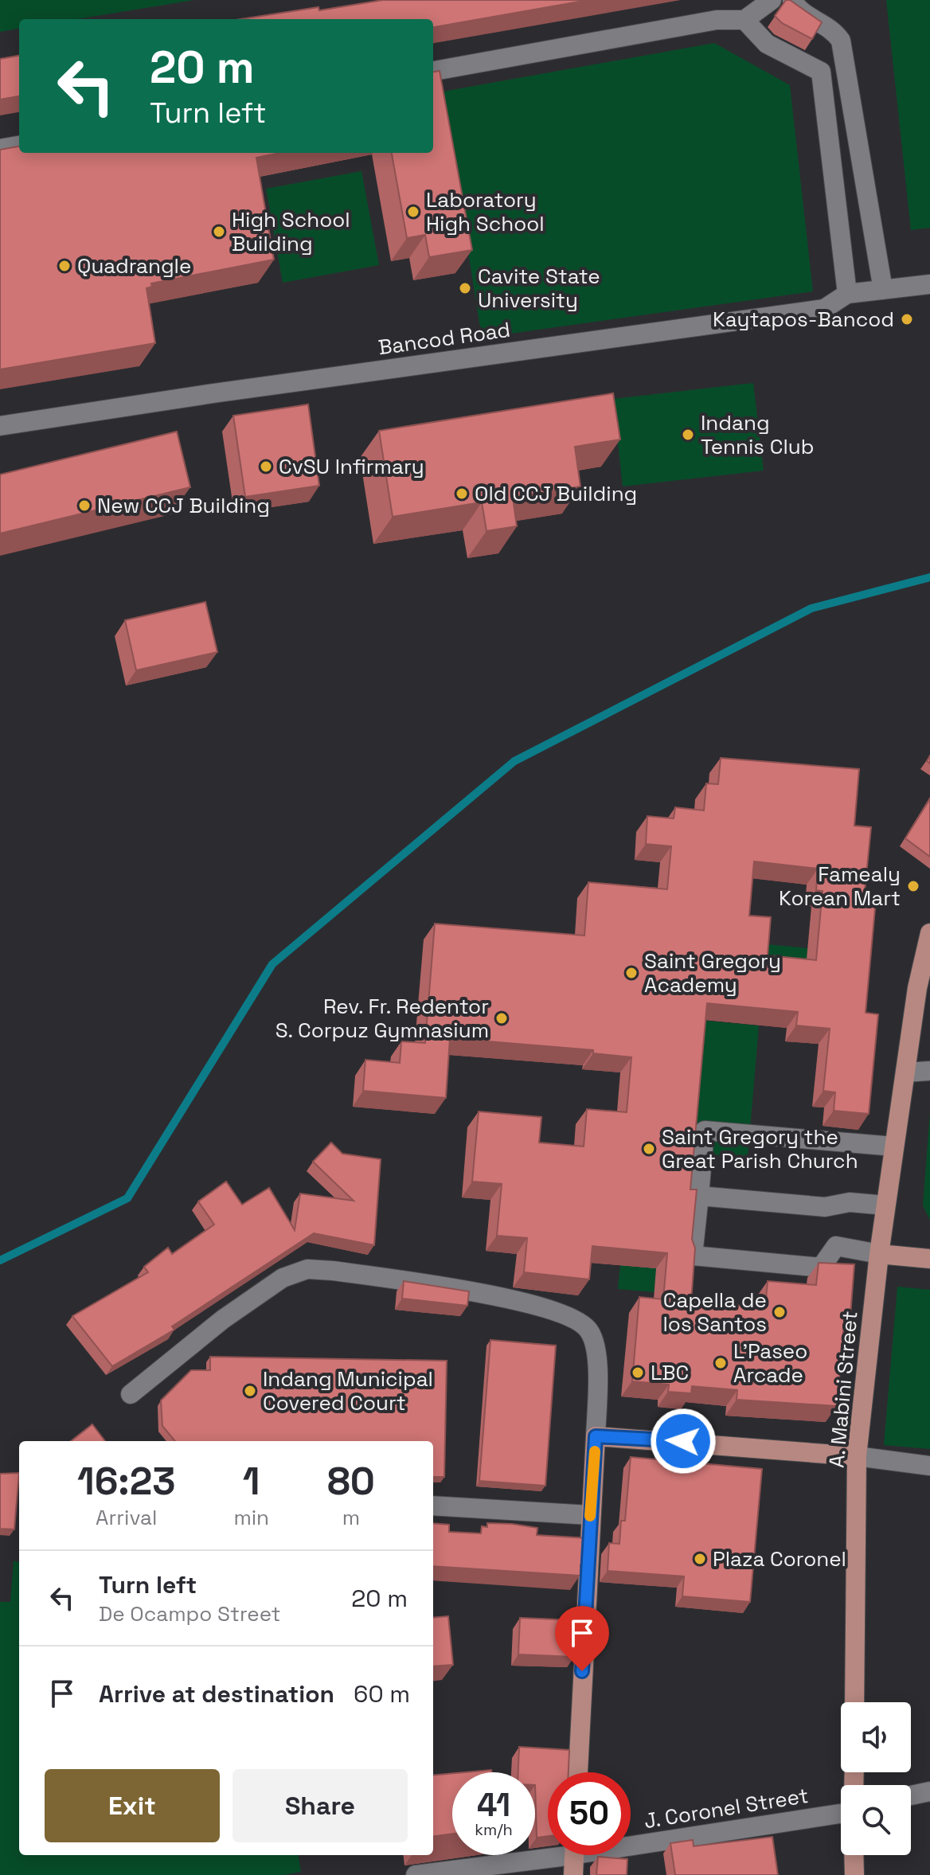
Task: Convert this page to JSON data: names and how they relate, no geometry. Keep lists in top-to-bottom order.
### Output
{
  "streets": {
    "main road": ["A. Mabini Street"],
    "street": ["Bancod Road", "J. Coronel Street"]
  },
  "places": [
    "Laboratory High School",
    "High School Building",
    "Quadrangle",
    "Cavite State University",
    "Kaytapos-Bancod",
    "Indang Tennis Club",
    "CvSU Infirmary",
    "Old CCJ Building",
    "New CCJ Building",
    "Famealy Korean Mart",
    "Saint Gregory Academy",
    "Rev. Fr. Redentor S. Corpuz Gymnasium",
    "Saint Gregory the Great Parish Church",
    "Capella de los Santos",
    "L'Paseo Arcade",
    "LBC",
    "Indang Municipal Covered Court",
    "Plaza Coronel"
  ],
  "page": {
    "turn": ["20 m", "Turn left"],
    "eta": [
      "16:23",
      "Arrival",
      "1",
      "min",
      "80",
      "m"
    ],
    "list": [
      {
        "name": "Turn left",
        "note": "De Ocampo Street",
        "value": "20 m"
      },
      {
        "name": "Arrive at destination",
        "value": "60 m"
      }
    ],
    "buttons": ["Exit", "Share"],
    "speed": "41 km/h",
    "limit": "50"
  }
}
